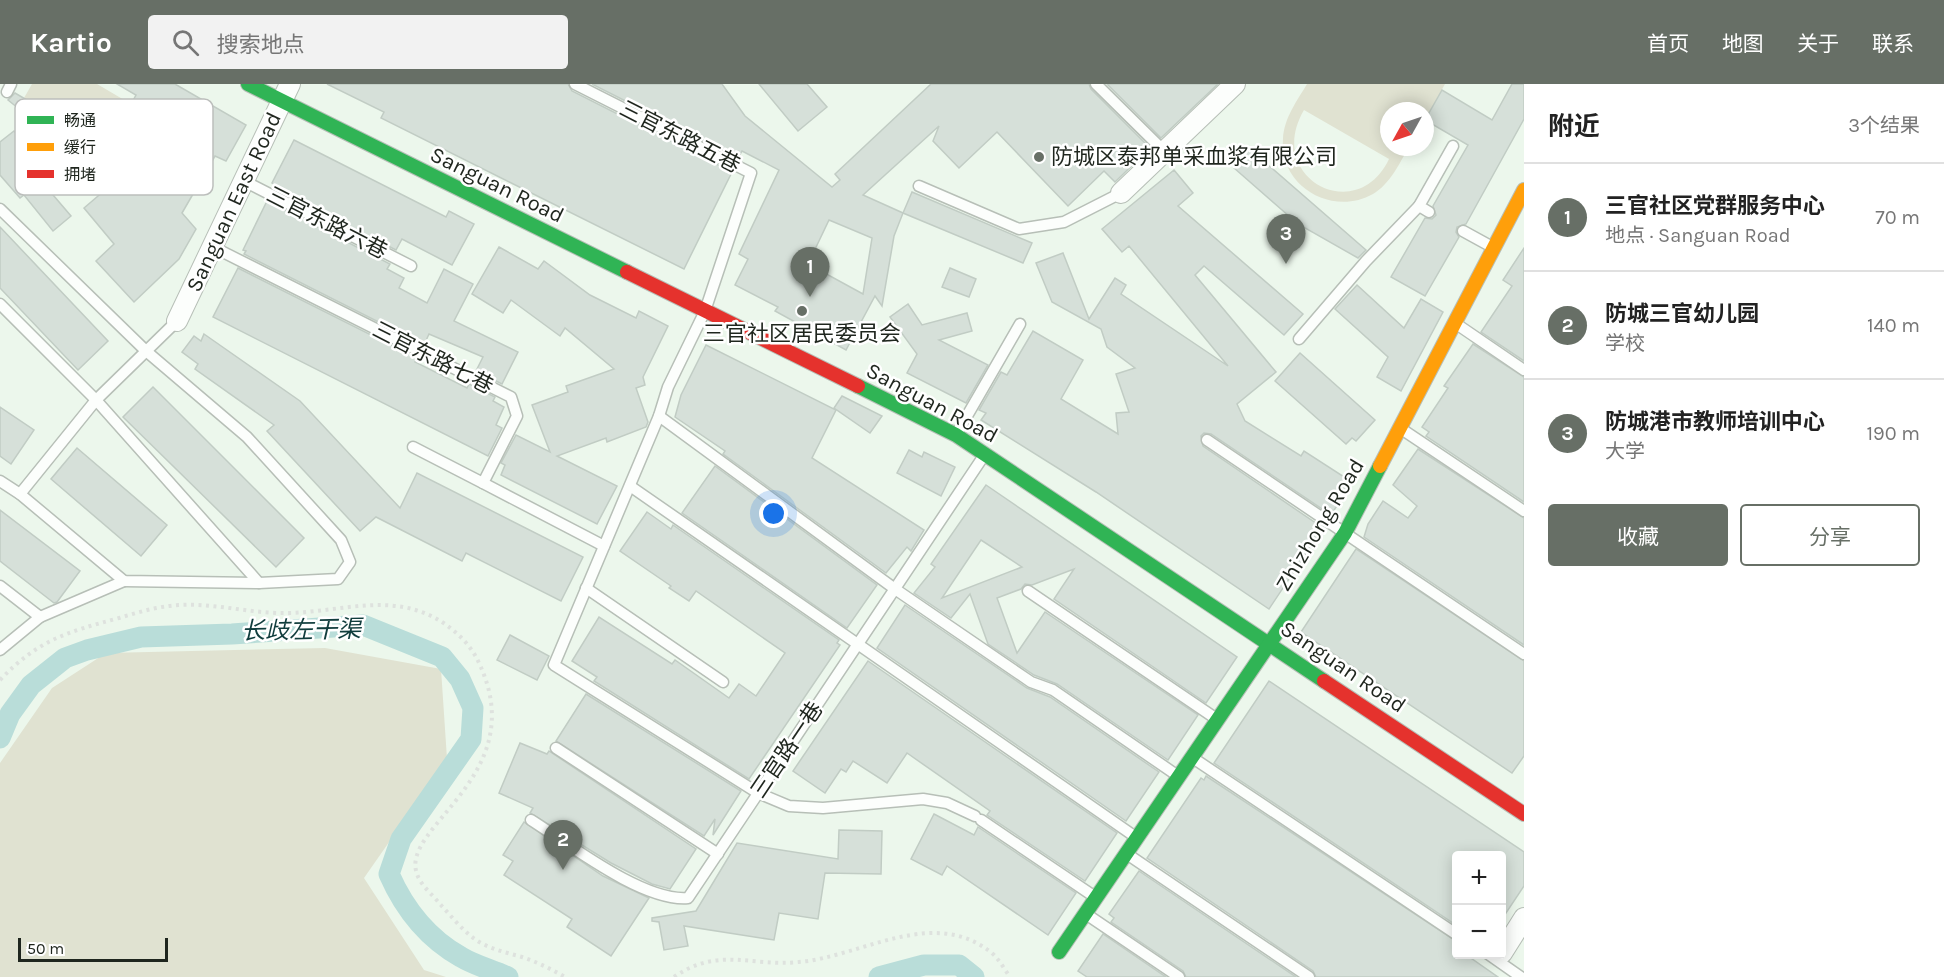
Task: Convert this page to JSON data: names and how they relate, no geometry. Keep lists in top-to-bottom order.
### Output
{
  "streets": {
    "street": ["Sanguan Road", "Sanguan East Road", "Zhizhong Road"],
    "lane": [
      "三官东路五巷",
      "三官东路六巷",
      "三官东路七巷",
      "三官路一巷"
    ]
  },
  "crossings": [
    ["三官东路五巷", "Sanguan Road"],
    ["Sanguan Road", "Sanguan East Road"],
    ["Sanguan Road", "Zhizhong Road"],
    ["Sanguan Road", "三官路一巷"],
    ["Sanguan East Road", "三官东路六巷"],
    ["Sanguan East Road", "三官东路七巷"]
  ],
  "water": ["长歧左干渠"],
  "places": ["防城区泰邦单采血浆有限公司", "三官社区居民委员会"],
  "legend": ["畅通", "缓行", "拥堵"],
  "scale_bar": "50 m",
  "north": "bottom left",
  "page": {
    "header": "Kartio",
    "search": "搜索地点",
    "nav": [
      "首页",
      "地图",
      "关于",
      "联系"
    ],
    "heading": ["附近", "3个结果"],
    "list": [
      {
        "mark": "1",
        "name": "三官社区党群服务中心",
        "note": "地点 · Sanguan Road",
        "value": "70 m"
      },
      {
        "mark": "2",
        "name": "防城三官幼儿园",
        "note": "学校",
        "value": "140 m"
      },
      {
        "mark": "3",
        "name": "防城港市教师培训中心",
        "note": "大学",
        "value": "190 m"
      }
    ],
    "pins": ["3", "1", "2"],
    "buttons": ["收藏", "分享"],
    "map_buttons": ["+", "−"],
    "scale": "50 m"
  }
}
